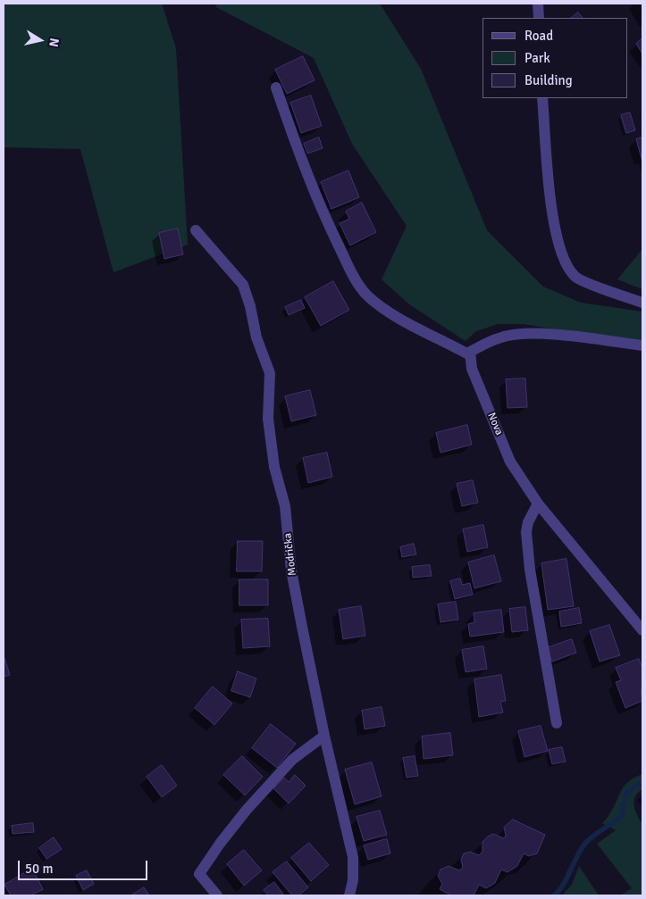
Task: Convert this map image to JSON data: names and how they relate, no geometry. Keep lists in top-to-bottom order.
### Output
{
  "streets": {
    "street": ["Nova", "Modrička"]
  },
  "legend": ["Road", "Park", "Building"],
  "scale_bar": "50 m",
  "north": "right"
}
